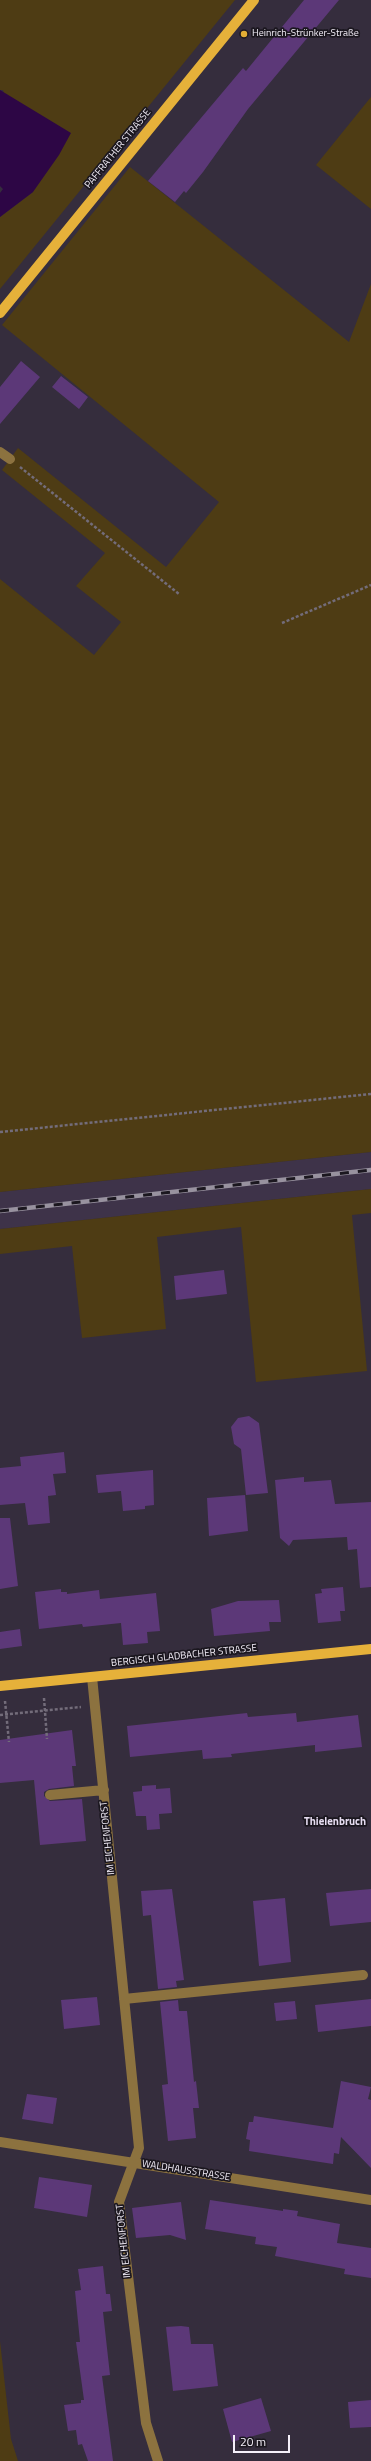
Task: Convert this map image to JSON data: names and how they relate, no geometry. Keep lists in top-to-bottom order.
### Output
{
  "streets": {
    "main road": ["PAFFRATHER STRASSE", "BERGISCH GLADBACHER STRASSE"],
    "street": ["IM EICHENFORST", "WALDHAUSSTRASSE"]
  },
  "crossings": [
    ["BERGISCH GLADBACHER STRASSE", "IM EICHENFORST"],
    ["IM EICHENFORST", "WALDHAUSSTRASSE"]
  ],
  "districts": ["Thielenbruch"],
  "places": ["Heinrich-Strünker-Straße"],
  "scale_bar": "20 m"
}
